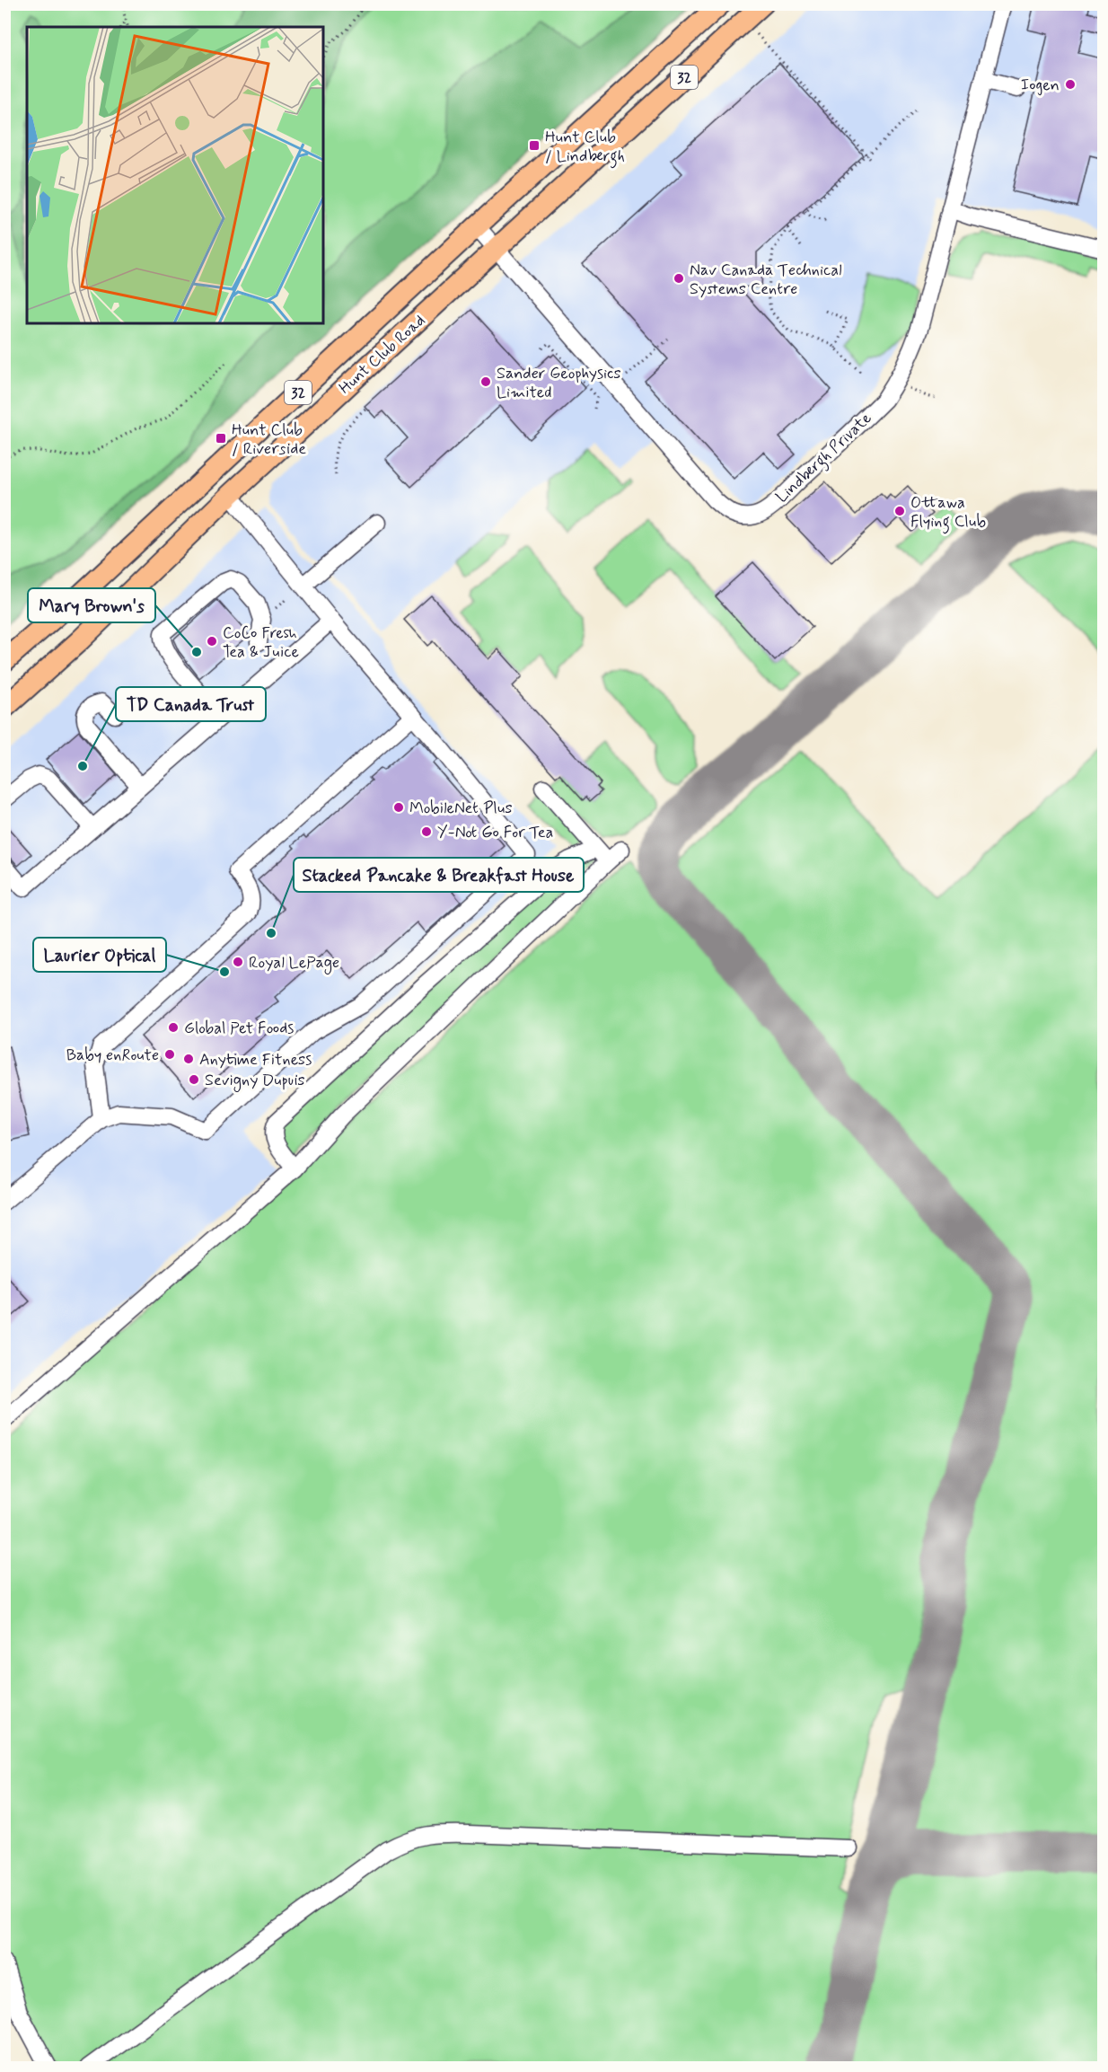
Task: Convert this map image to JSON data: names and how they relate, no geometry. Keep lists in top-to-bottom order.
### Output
{
  "streets": {
    "main road": ["32", "Hunt Club Road"],
    "street": ["Lindbergh Private"]
  },
  "crossings": [
    ["Hunt Club Road", "Lindbergh Private"]
  ],
  "places": {
    "other": [
      "Iogen",
      "Nav Canada Technical Systems Centre",
      "Sander Geophysics Limited",
      "Ottawa Flying Club",
      "CoCo Fresh Tea & Juice",
      "Mary Brown's",
      "TD Canada Trust",
      "MobileNet Plus",
      "Y-Not Go For Tea",
      "Stacked Pancake & Breakfast House",
      "Royal LePage",
      "Laurier Optical",
      "Global Pet Foods",
      "Baby enRoute",
      "Anytime Fitness",
      "Sevigny Dupuis"
    ],
    "transit": ["Hunt Club / Lindbergh", "Hunt Club / Riverside"]
  }
}
